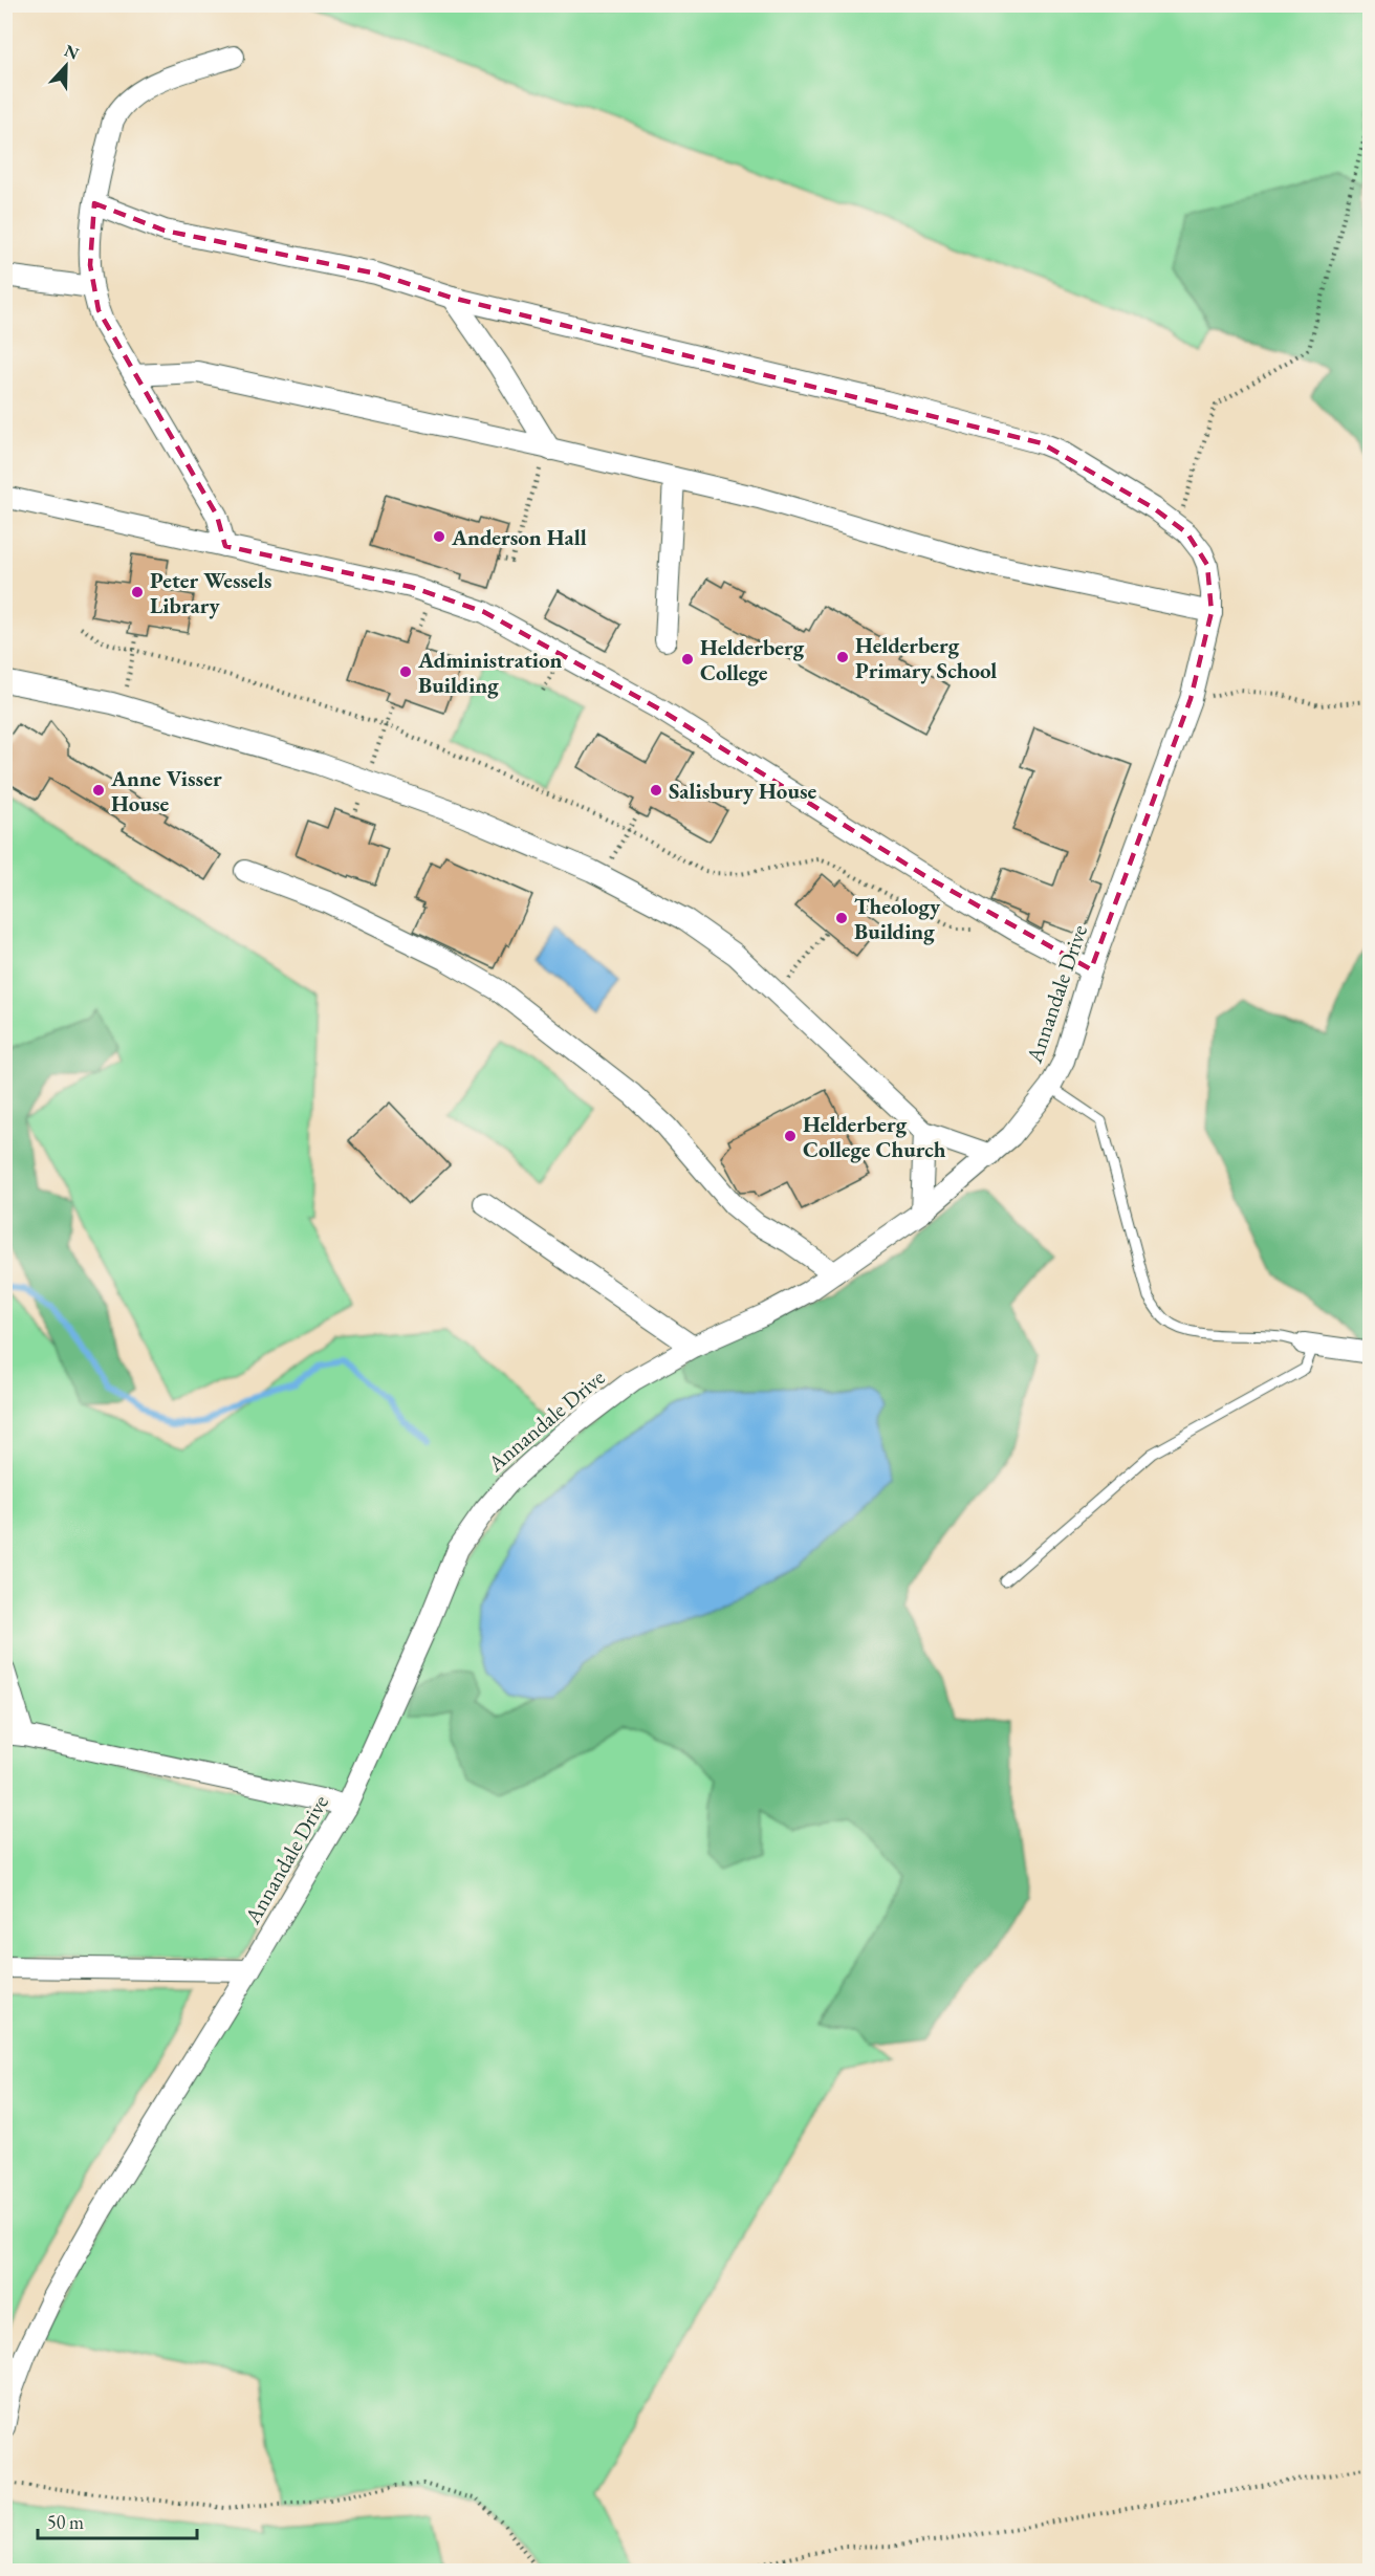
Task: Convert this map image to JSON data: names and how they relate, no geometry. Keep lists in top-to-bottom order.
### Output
{
  "streets": {
    "street": ["Annandale Drive"]
  },
  "places": [
    "Anderson Hall",
    "Peter Wessels Library",
    "Helderberg Primary School",
    "Helderberg College",
    "Administration Building",
    "Anne Visser House",
    "Salisbury House",
    "Theology Building",
    "Helderberg College Church"
  ],
  "scale_bar": "50 m",
  "north": "top"
}
